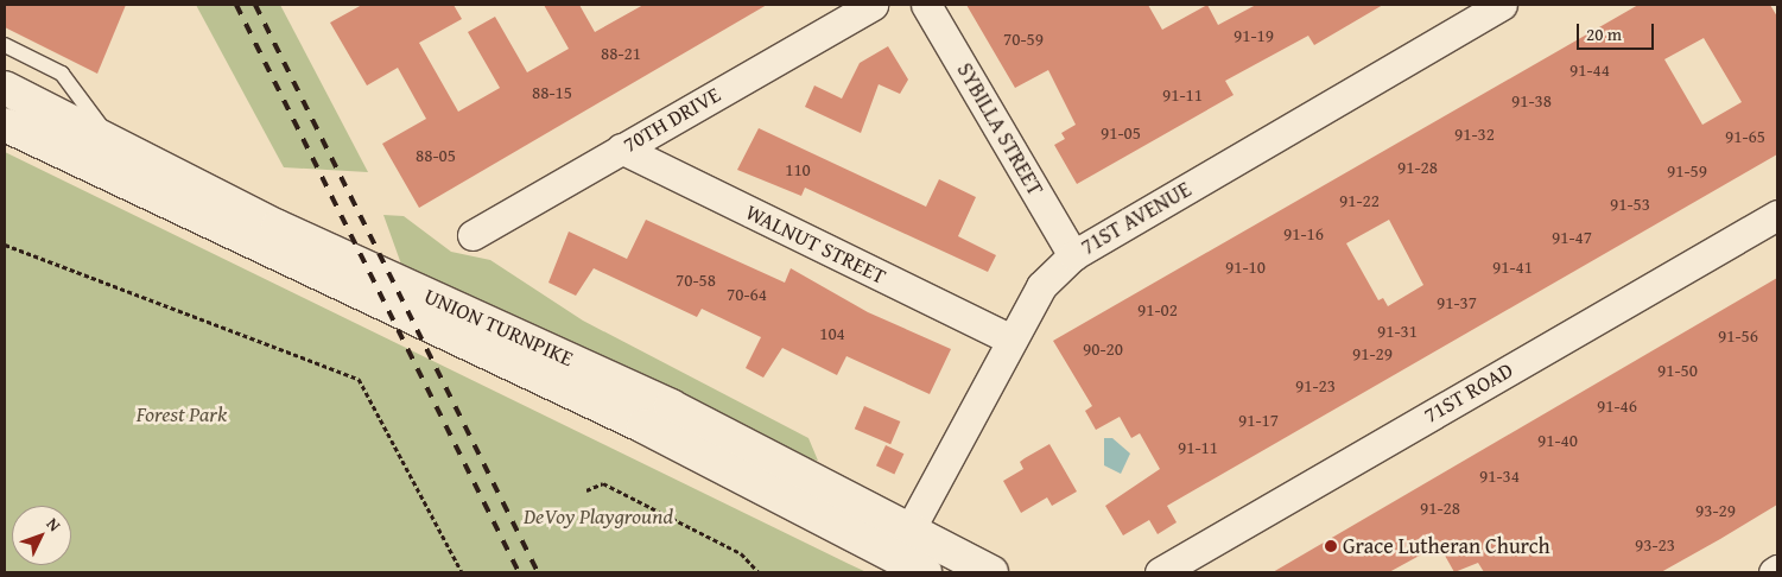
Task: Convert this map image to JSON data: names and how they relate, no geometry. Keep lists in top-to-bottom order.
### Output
{
  "streets": {
    "main road": ["UNION TURNPIKE"],
    "street": [
      "70TH DRIVE",
      "SYBILLA STREET",
      "71ST AVENUE",
      "WALNUT STREET",
      "71ST ROAD"
    ]
  },
  "crossings": [
    ["70TH DRIVE", "WALNUT STREET"],
    ["SYBILLA STREET", "71ST AVENUE"],
    ["71ST AVENUE", "WALNUT STREET"],
    ["71ST AVENUE", "UNION TURNPIKE"]
  ],
  "parks": ["Forest Park", "DeVoy Playground"],
  "places": ["Grace Lutheran Church"],
  "house_numbers": [
    "91-19",
    "70-59",
    "88-21",
    "91-44",
    "88-15",
    "91-11",
    "91-38",
    "91-05",
    "91-32",
    "91-65",
    "88-05",
    "91-28",
    "110",
    "91-59",
    "91-22",
    "91-53",
    "91-16",
    "91-47",
    "91-10",
    "91-41",
    "70-58",
    "70-64",
    "91-37",
    "91-02",
    "91-31",
    "104",
    "91-56",
    "90-20",
    "91-29",
    "91-50",
    "91-23",
    "91-46",
    "91-17",
    "91-40",
    "91-11",
    "91-34",
    "91-28",
    "93-29",
    "93-23"
  ],
  "scale_bar": "20 m",
  "north": "top right"
}
